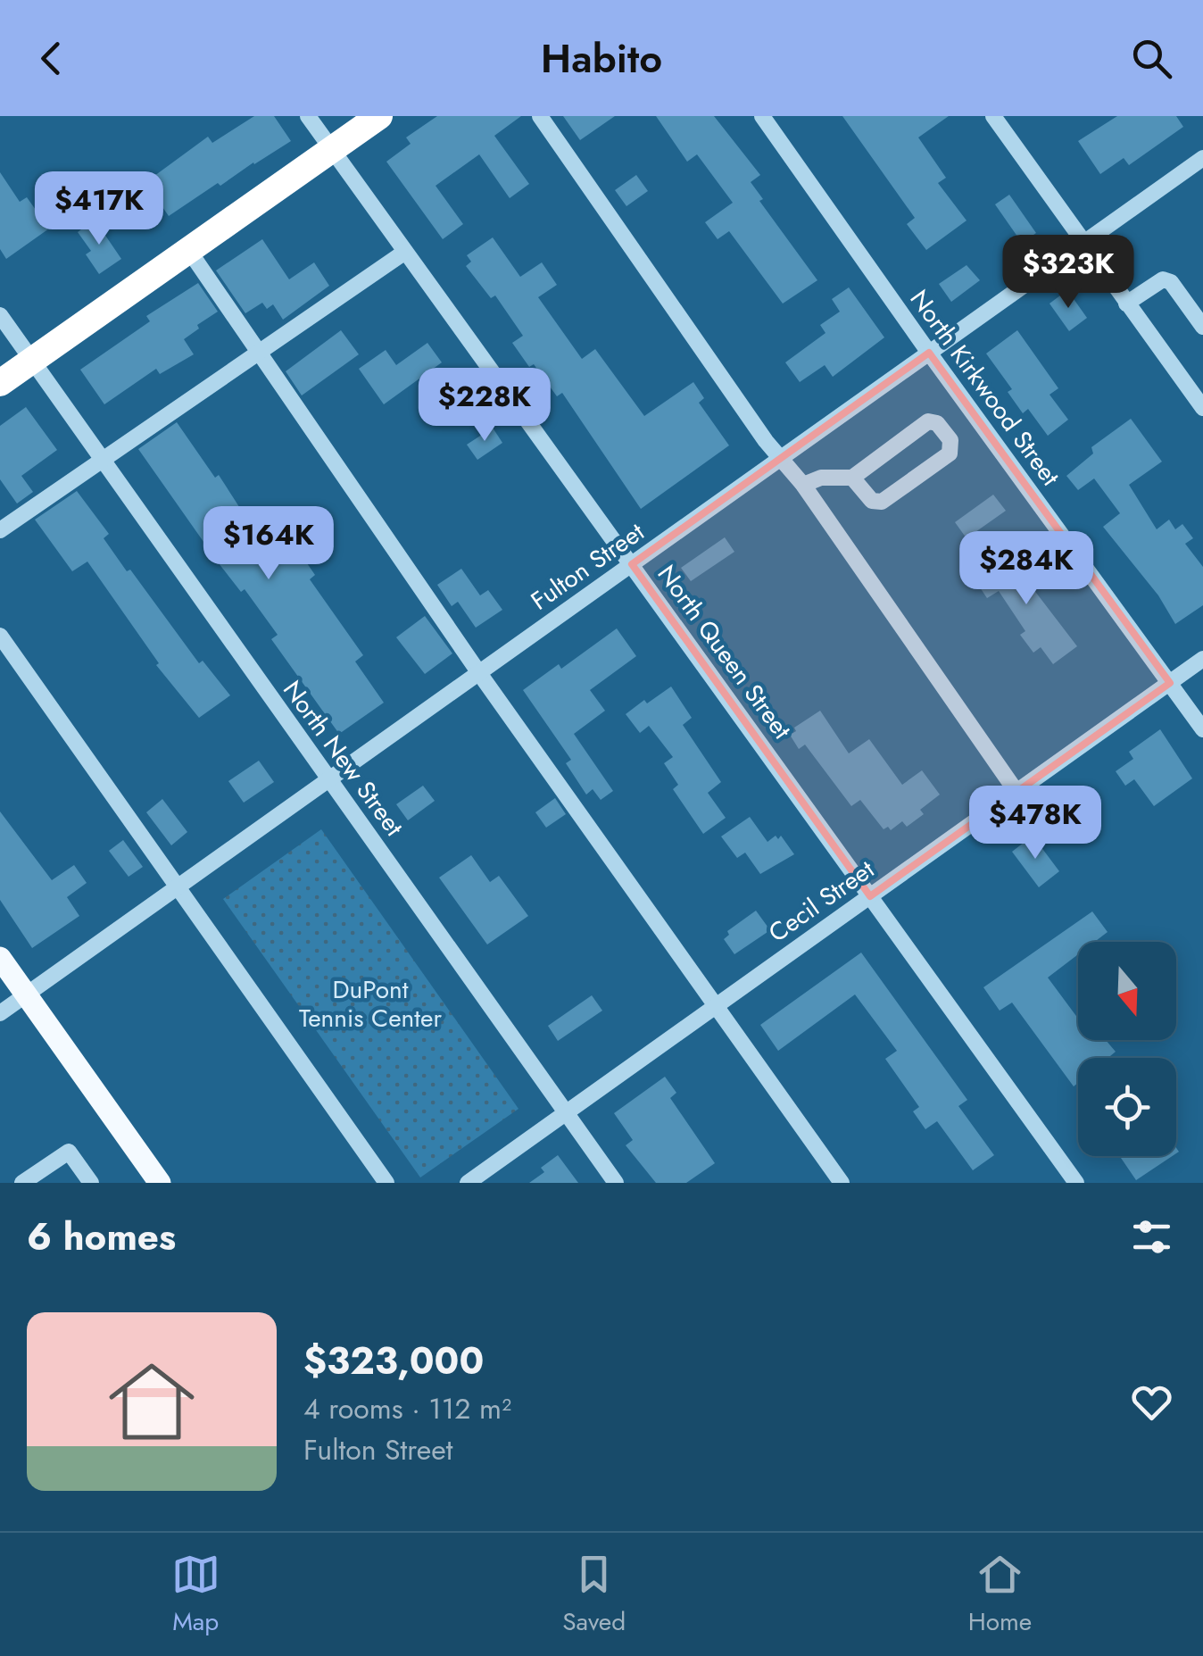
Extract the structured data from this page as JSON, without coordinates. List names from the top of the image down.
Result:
{
  "streets": {
    "street": [
      "North Kirkwood Street",
      "Fulton Street",
      "North Queen Street",
      "North New Street",
      "Cecil Street"
    ]
  },
  "crossings": [
    ["North Kirkwood Street", "Fulton Street"],
    ["North Kirkwood Street", "Cecil Street"],
    ["Fulton Street", "North Queen Street"],
    ["Fulton Street", "North New Street"],
    ["North Queen Street", "Cecil Street"],
    ["North New Street", "Cecil Street"]
  ],
  "parks": ["DuPont Tennis Center"],
  "north": "bottom",
  "page": {
    "header": "Habito",
    "price": [
      "$417K",
      "$323K",
      "$228K",
      "$164K",
      "$284K",
      "$478K"
    ],
    "heading": "6 homes",
    "list": [
      {
        "name": "$323,000",
        "note": "4 rooms · 112 m² · Fulton Street"
      }
    ],
    "tabs": ["Map", "Saved", "Home"]
  }
}
